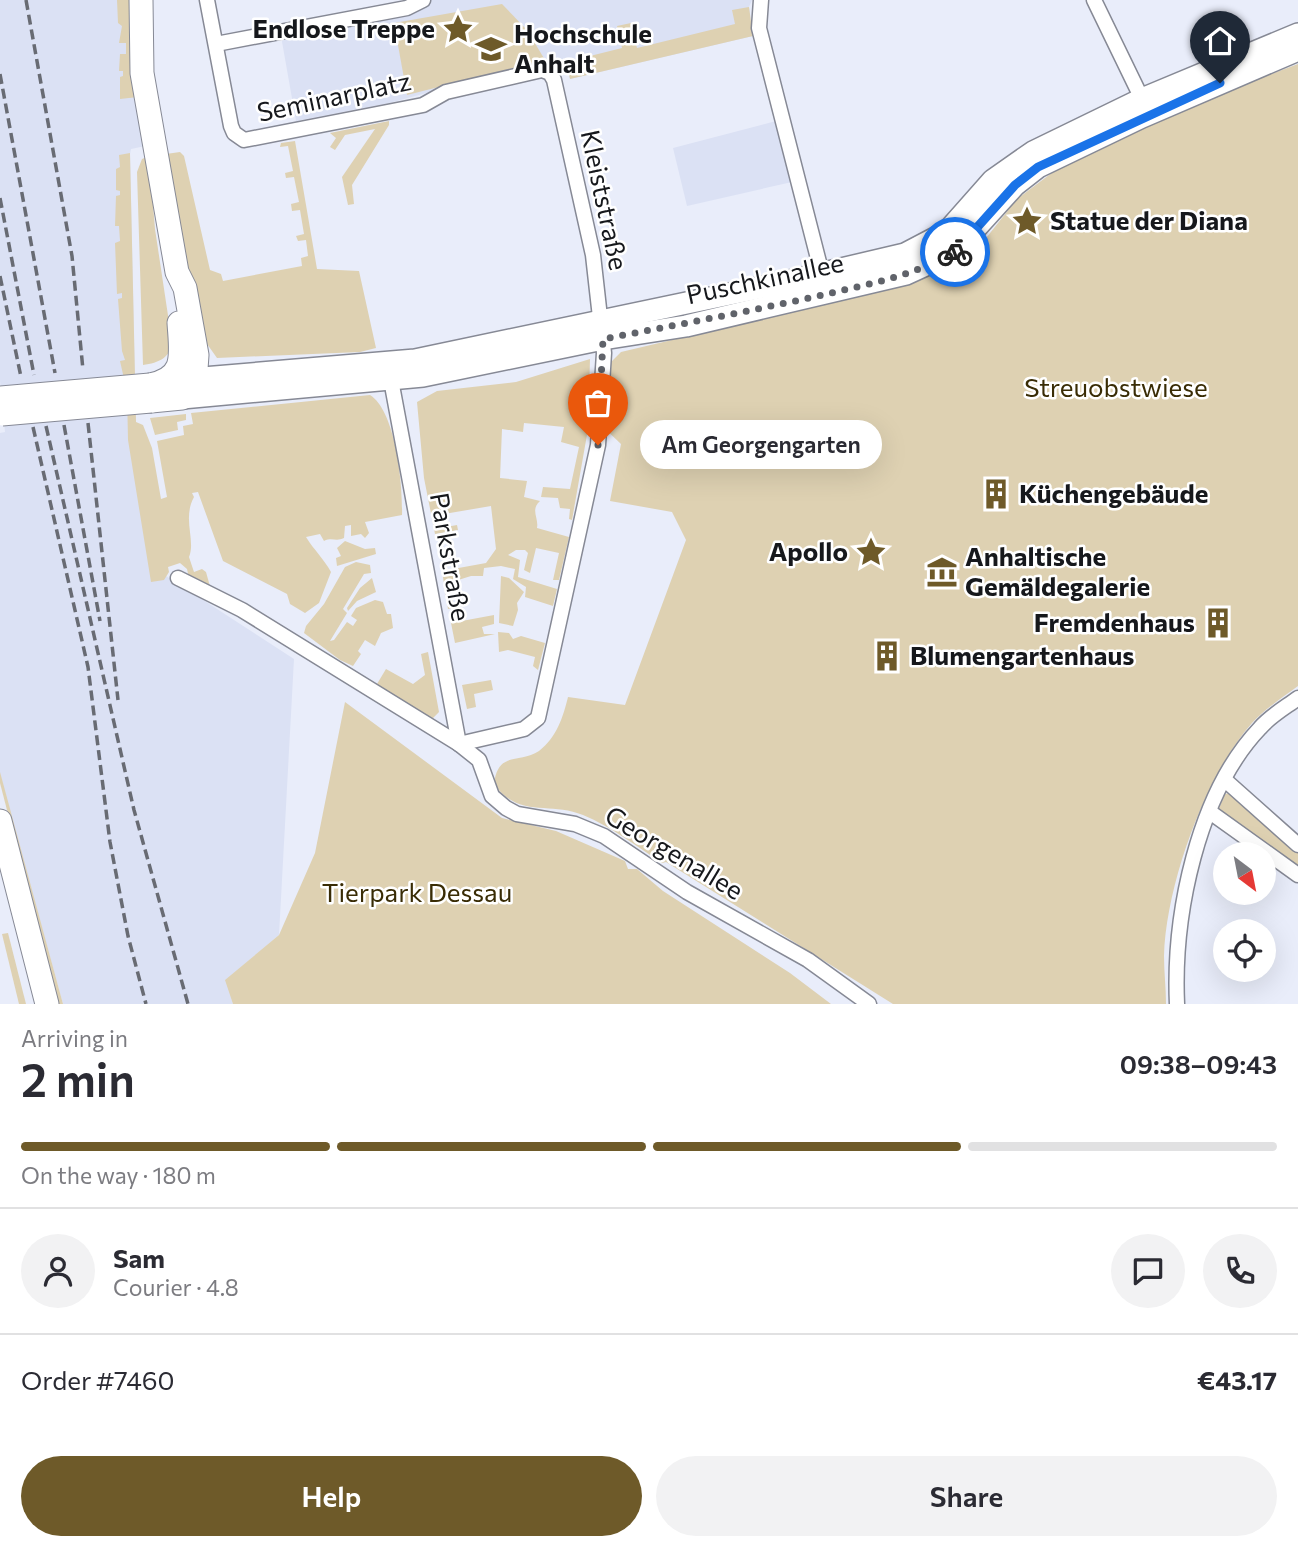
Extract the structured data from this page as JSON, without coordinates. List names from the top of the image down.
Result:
{
  "streets": {
    "main road": ["Puschkinallee"],
    "street": [
      "Seminarplatz",
      "Kleiststraße",
      "Parkstraße",
      "Georgenallee"
    ]
  },
  "crossings": [
    ["Seminarplatz", "Kleiststraße"],
    ["Kleiststraße", "Puschkinallee"],
    ["Kleiststraße", "Parkstraße"],
    ["Kleiststraße", "Georgenallee"],
    ["Puschkinallee", "Parkstraße"],
    ["Parkstraße", "Georgenallee"]
  ],
  "parks": ["Streuobstwiese", "Tierpark Dessau"],
  "places": {
    "place": ["Endlose Treppe", "Statue der Diana", "Apollo"],
    "school or university": ["Hochschule Anhalt"],
    "other": ["Am Georgengarten"],
    "building": ["Küchengebäude", "Fremdenhaus", "Blumengartenhaus"],
    "museum": ["Anhaltische Gemäldegalerie"]
  },
  "north": "bottom right",
  "page": {
    "bubble": "Am Georgengarten",
    "heading": ["2 min", "Arriving in", "09:38–09:43"],
    "panel": [
      "Sam",
      "Courier · 4.8",
      "Order #7460",
      "€43.17"
    ],
    "bar": "On the way · 180 m",
    "buttons": ["Help", "Share"]
  }
}
